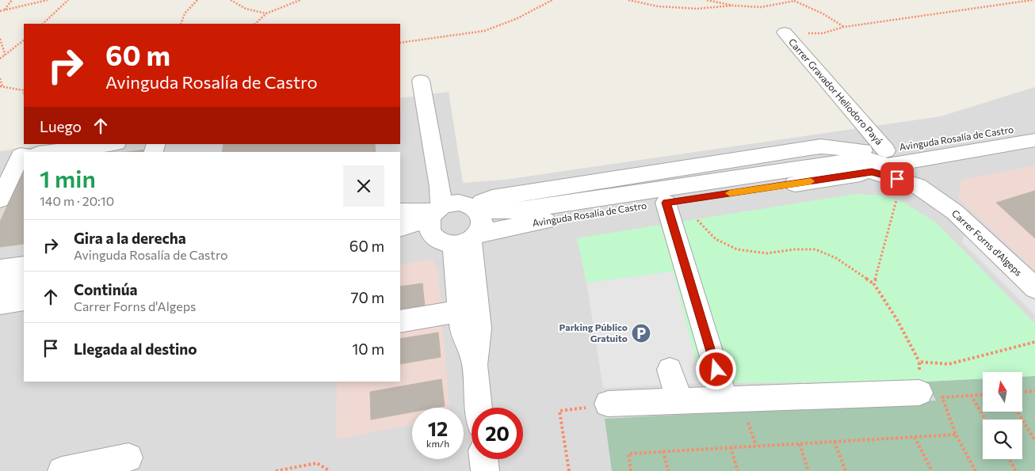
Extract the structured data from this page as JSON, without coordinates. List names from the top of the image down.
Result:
{
  "streets": {
    "street": ["Carrer Gravador Heliodoro Payá", "Avinguda Rosalía de Castro", "Carrer Forns d'Algeps"]
  },
  "crossings": [
    ["Carrer Gravador Heliodoro Payá", "Avinguda Rosalía de Castro"],
    ["Carrer Gravador Heliodoro Payá", "Carrer Forns d'Algeps"],
    ["Avinguda Rosalía de Castro", "Carrer Forns d'Algeps"]
  ],
  "places": {
    "parking": ["Parking Público Gratuito"]
  },
  "north": "top",
  "page": {
    "turn": ["60 m", "Avinguda Rosalía de Castro"],
    "then": "Luego",
    "heading": ["1 min", "140 m · 20:10"],
    "list": [
      {
        "name": "Gira a la derecha",
        "note": "Avinguda Rosalía de Castro",
        "value": "60 m"
      },
      {
        "name": "Continúa",
        "note": "Carrer Forns d'Algeps",
        "value": "70 m"
      },
      {
        "name": "Llegada al destino",
        "value": "10 m"
      }
    ],
    "speed": "12 km/h",
    "limit": "20"
  }
}
